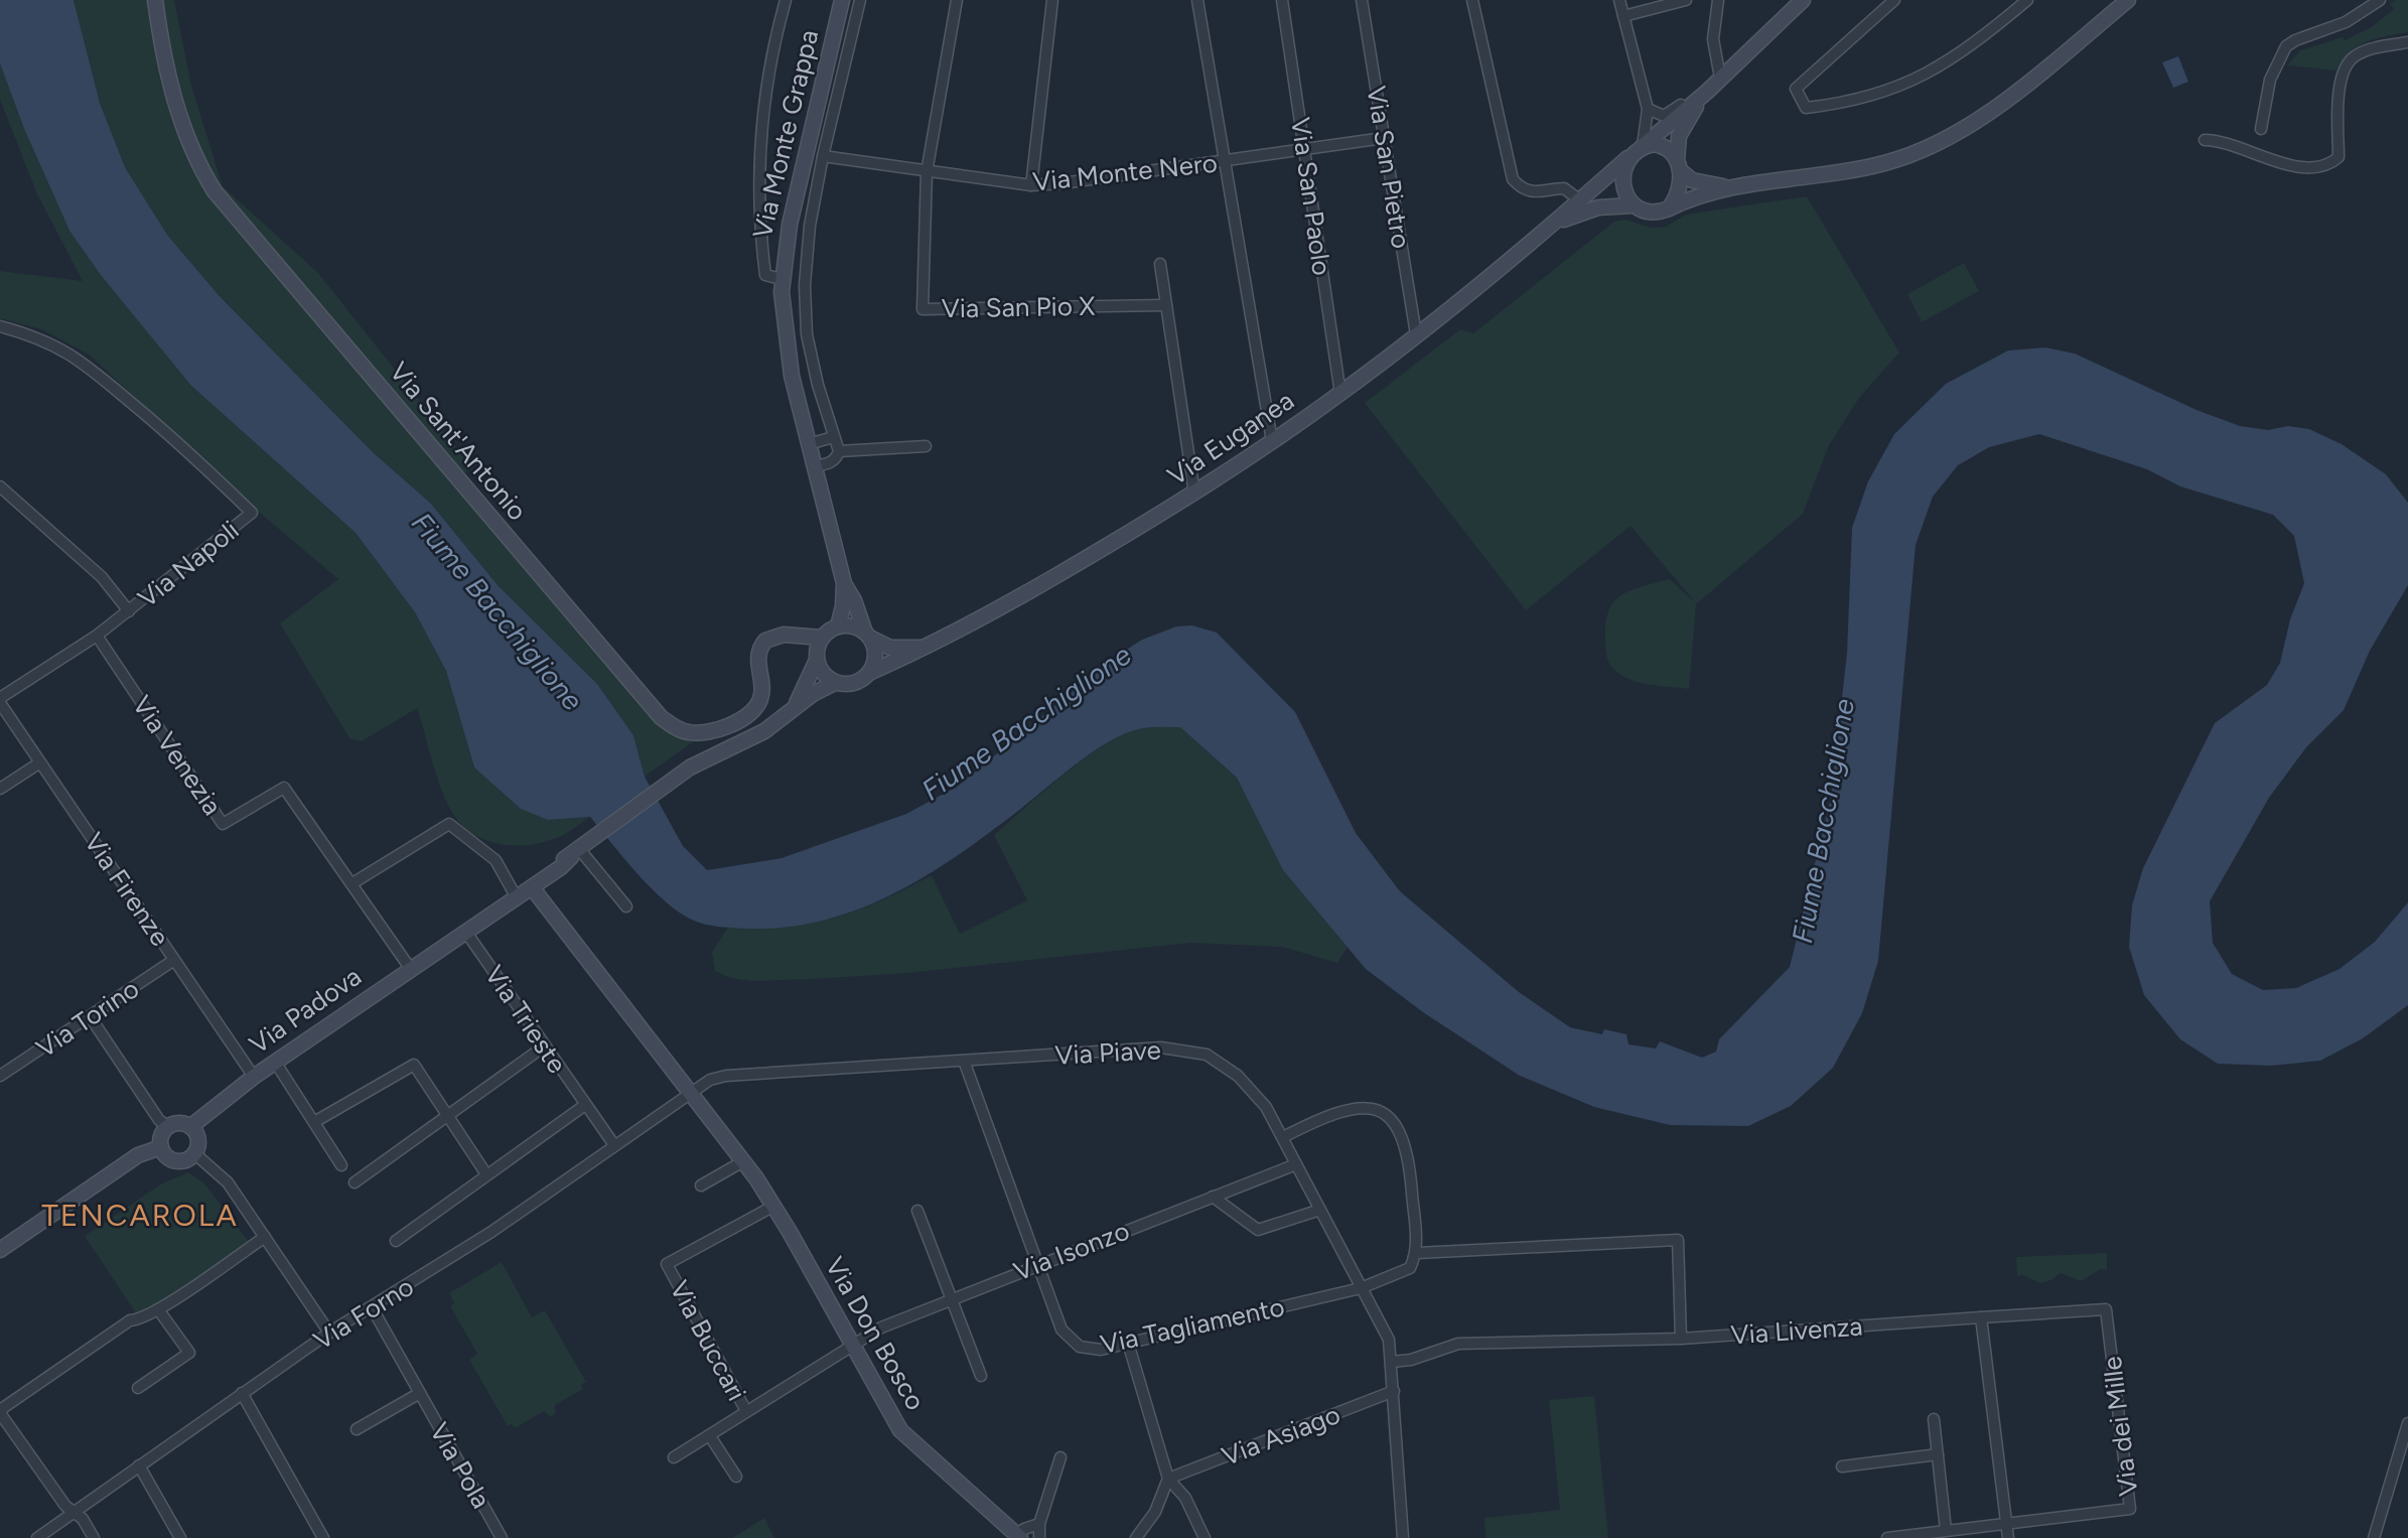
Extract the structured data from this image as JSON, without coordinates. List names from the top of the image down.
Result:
{
  "streets": {
    "street": [
      "Via Monte Grappa",
      "Via San Pietro",
      "Via Monte Nero",
      "Via San Paolo",
      "Via San Pio X",
      "Via Euganea",
      "Via Sant'Antonio",
      "Via Napoli",
      "Via Venezia",
      "Via Firenze",
      "Via Padova",
      "Via Torino",
      "Via Trieste",
      "Via Piave",
      "Via Isonzo",
      "Via Forno",
      "Via Tagliamento",
      "Via Livenza",
      "Via Don Bosco",
      "Via Buccari",
      "Via dei Mille",
      "Via Asiago",
      "Via Pola"
    ]
  },
  "crossings": [
    ["Via Monte Grappa", "Via Monte Nero"],
    ["Via Monte Grappa", "Via Euganea"],
    ["Via Monte Grappa", "Via Sant'Antonio"],
    ["Via San Pietro", "Via Monte Nero"],
    ["Via San Pietro", "Via Euganea"],
    ["Via Monte Nero", "Via San Paolo"],
    ["Via Monte Nero", "Via San Pio X"],
    ["Via San Paolo", "Via Euganea"],
    ["Via Euganea", "Via Sant'Antonio"],
    ["Via Euganea", "Via Padova"],
    ["Via Napoli", "Via Venezia"],
    ["Via Venezia", "Via Padova"],
    ["Via Firenze", "Via Padova"],
    ["Via Firenze", "Via Torino"],
    ["Via Padova", "Via Trieste"],
    ["Via Padova", "Via Don Bosco"],
    ["Via Trieste", "Via Forno"],
    ["Via Piave", "Via Isonzo"],
    ["Via Piave", "Via Forno"],
    ["Via Piave", "Via Tagliamento"],
    ["Via Piave", "Via Livenza"],
    ["Via Piave", "Via Don Bosco"],
    ["Via Piave", "Via Asiago"],
    ["Via Isonzo", "Via Tagliamento"],
    ["Via Isonzo", "Via Don Bosco"],
    ["Via Isonzo", "Via Buccari"],
    ["Via Forno", "Via Don Bosco"],
    ["Via Forno", "Via Pola"],
    ["Via Livenza", "Via dei Mille"],
    ["Via Don Bosco", "Via Buccari"]
  ],
  "districts": ["TENCAROLA"],
  "water": ["Fiume Bacchiglione"]
}
